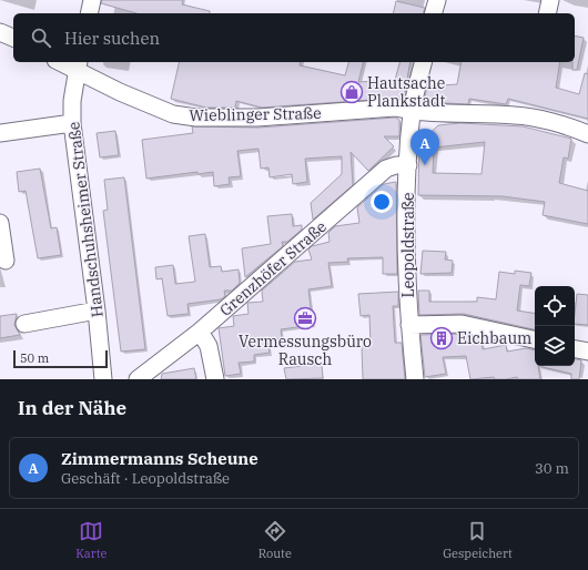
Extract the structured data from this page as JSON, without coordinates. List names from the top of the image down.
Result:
{
  "streets": {
    "street": [
      "Wieblinger Straße",
      "Handschuhsheimer Straße",
      "Leopoldstraße",
      "Grenzhöfer Straße"
    ]
  },
  "crossings": [
    ["Wieblinger Straße", "Handschuhsheimer Straße"],
    ["Wieblinger Straße", "Leopoldstraße"],
    ["Leopoldstraße", "Grenzhöfer Straße"]
  ],
  "places": {
    "shop": ["Hautsache Plankstadt"],
    "office": ["Vermessungsbüro Rausch"],
    "building": ["Eichbaum"]
  },
  "scale_bar": "50 m",
  "page": {
    "search": "Hier suchen",
    "pins": "A",
    "scale": "50 m",
    "heading": "In der Nähe",
    "list": [
      {
        "mark": "A",
        "name": "Zimmermanns Scheune",
        "note": "Geschäft · Leopoldstraße",
        "value": "30 m"
      }
    ],
    "nav": ["Karte", "Route", "Gespeichert"]
  }
}
